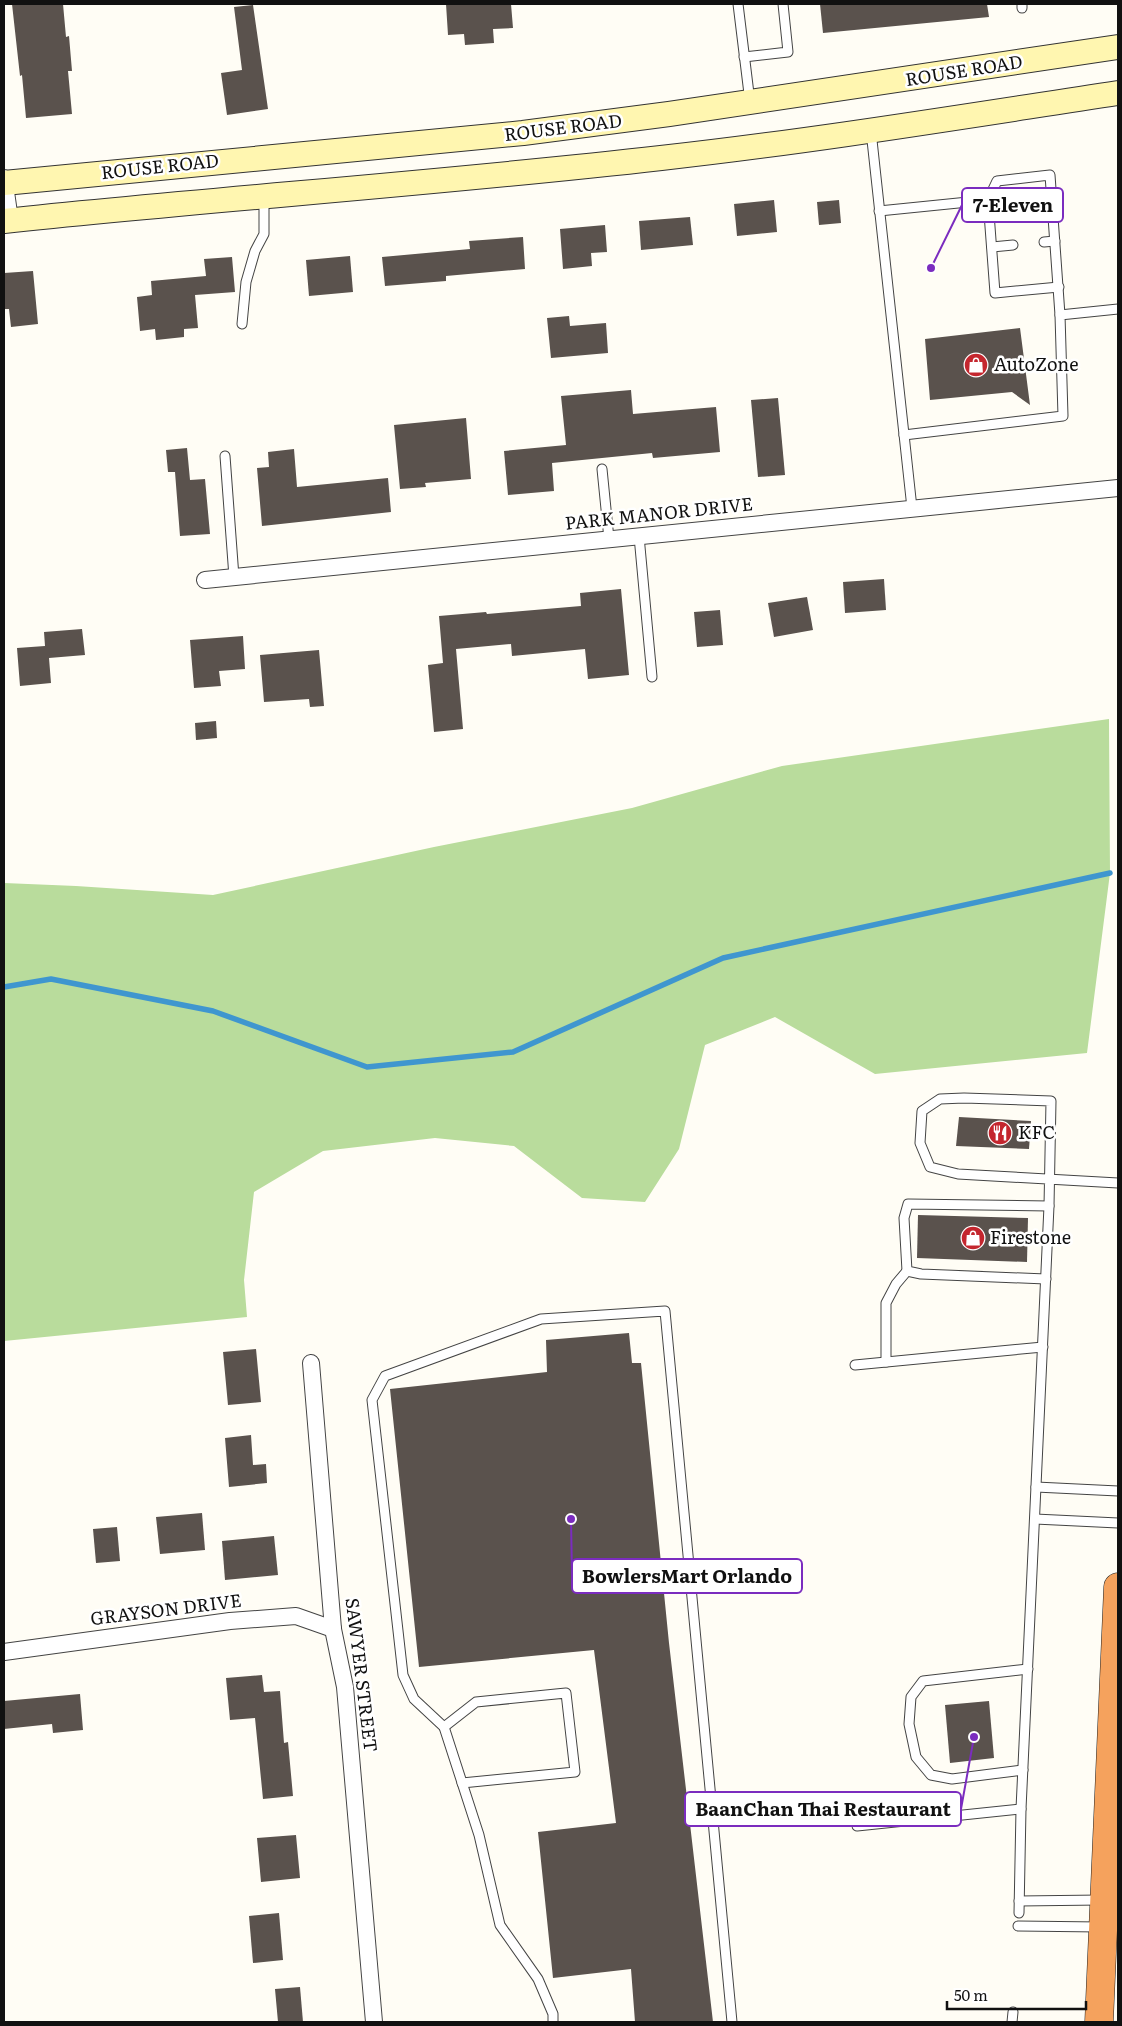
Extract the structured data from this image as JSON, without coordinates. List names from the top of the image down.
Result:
{
  "streets": {
    "street": [
      "ROUSE ROAD",
      "PARK MANOR DRIVE",
      "GRAYSON DRIVE",
      "SAWYER STREET"
    ]
  },
  "crossings": [
    ["GRAYSON DRIVE", "SAWYER STREET"]
  ],
  "places": {
    "other": ["7-Eleven", "BowlersMart Orlando", "BaanChan Thai Restaurant"],
    "shop": ["AutoZone", "Firestone"],
    "restaurant": ["KFC"]
  },
  "scale_bar": "50 m"
}
